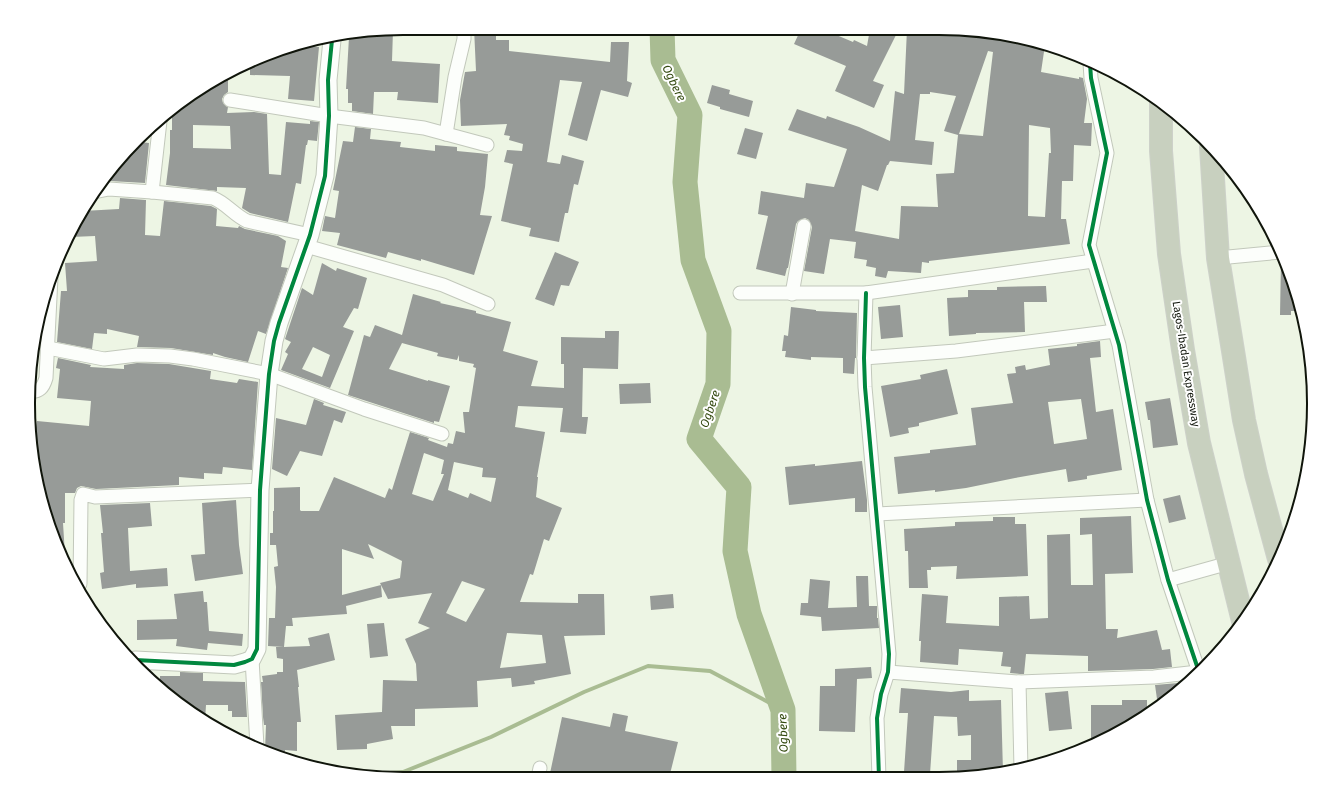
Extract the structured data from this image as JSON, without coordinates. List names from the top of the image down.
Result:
{
  "streets": {
    "highway": ["Lagos-Ibadan Expressway"]
  },
  "water": ["Ogbere"]
}
